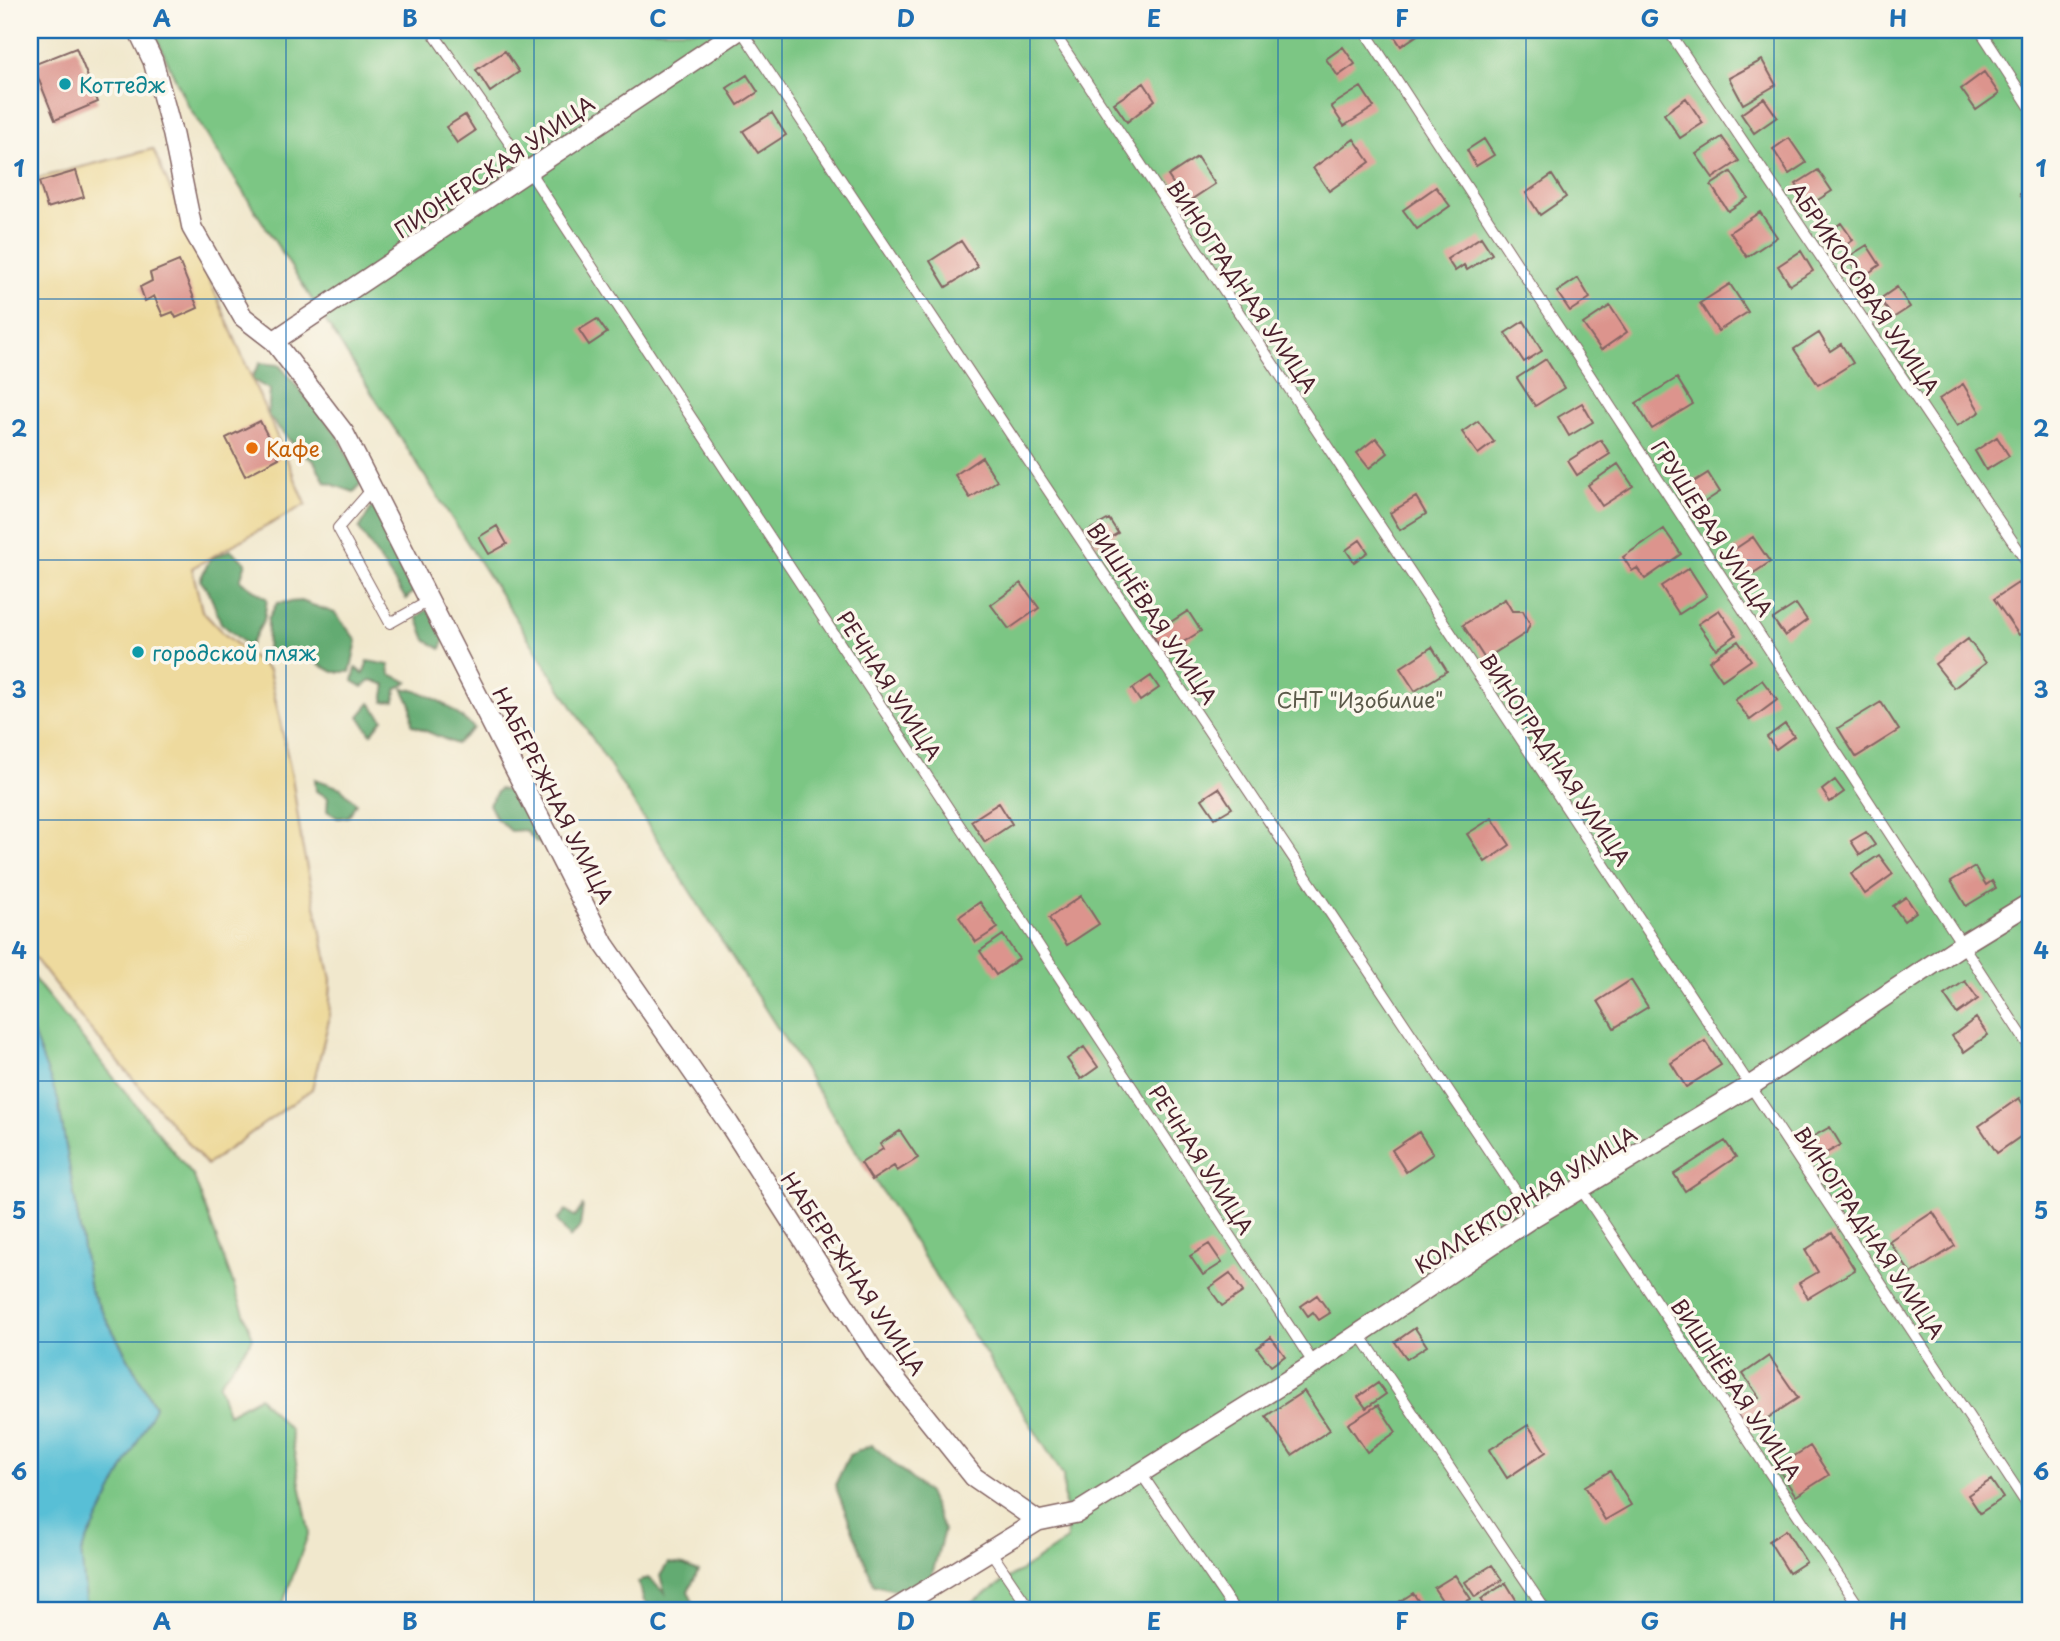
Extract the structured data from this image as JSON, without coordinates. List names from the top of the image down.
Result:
{
  "streets": {
    "street": ["ПИОНЕРСКАЯ УЛИЦА", "НАБЕРЕЖНАЯ УЛИЦА", "КОЛЛЕКТОРНАЯ УЛИЦА"],
    "lane": [
      "ВИНОГРАДНАЯ УЛИЦА",
      "АБРИКОСОВАЯ УЛИЦА",
      "ГРУШЕВАЯ УЛИЦА",
      "ВИШНЁВАЯ УЛИЦА",
      "РЕЧНАЯ УЛИЦА"
    ]
  },
  "crossings": [
    ["ПИОНЕРСКАЯ УЛИЦА", "ВИШНЁВАЯ УЛИЦА"],
    ["ПИОНЕРСКАЯ УЛИЦА", "РЕЧНАЯ УЛИЦА"],
    ["ПИОНЕРСКАЯ УЛИЦА", "НАБЕРЕЖНАЯ УЛИЦА"],
    ["ВИНОГРАДНАЯ УЛИЦА", "КОЛЛЕКТОРНАЯ УЛИЦА"],
    ["ГРУШЕВАЯ УЛИЦА", "КОЛЛЕКТОРНАЯ УЛИЦА"],
    ["ВИШНЁВАЯ УЛИЦА", "КОЛЛЕКТОРНАЯ УЛИЦА"],
    ["РЕЧНАЯ УЛИЦА", "КОЛЛЕКТОРНАЯ УЛИЦА"],
    ["НАБЕРЕЖНАЯ УЛИЦА", "КОЛЛЕКТОРНАЯ УЛИЦА"]
  ],
  "parks": ["СНТ \"Изобилие\""],
  "places": ["Коттедж", "Кафе", "городской пляж"],
  "grid": {
    "columns": [
      "A",
      "B",
      "C",
      "D",
      "E",
      "F",
      "G",
      "H"
    ],
    "rows": [
      "1",
      "2",
      "3",
      "4",
      "5",
      "6"
    ]
  }
}
